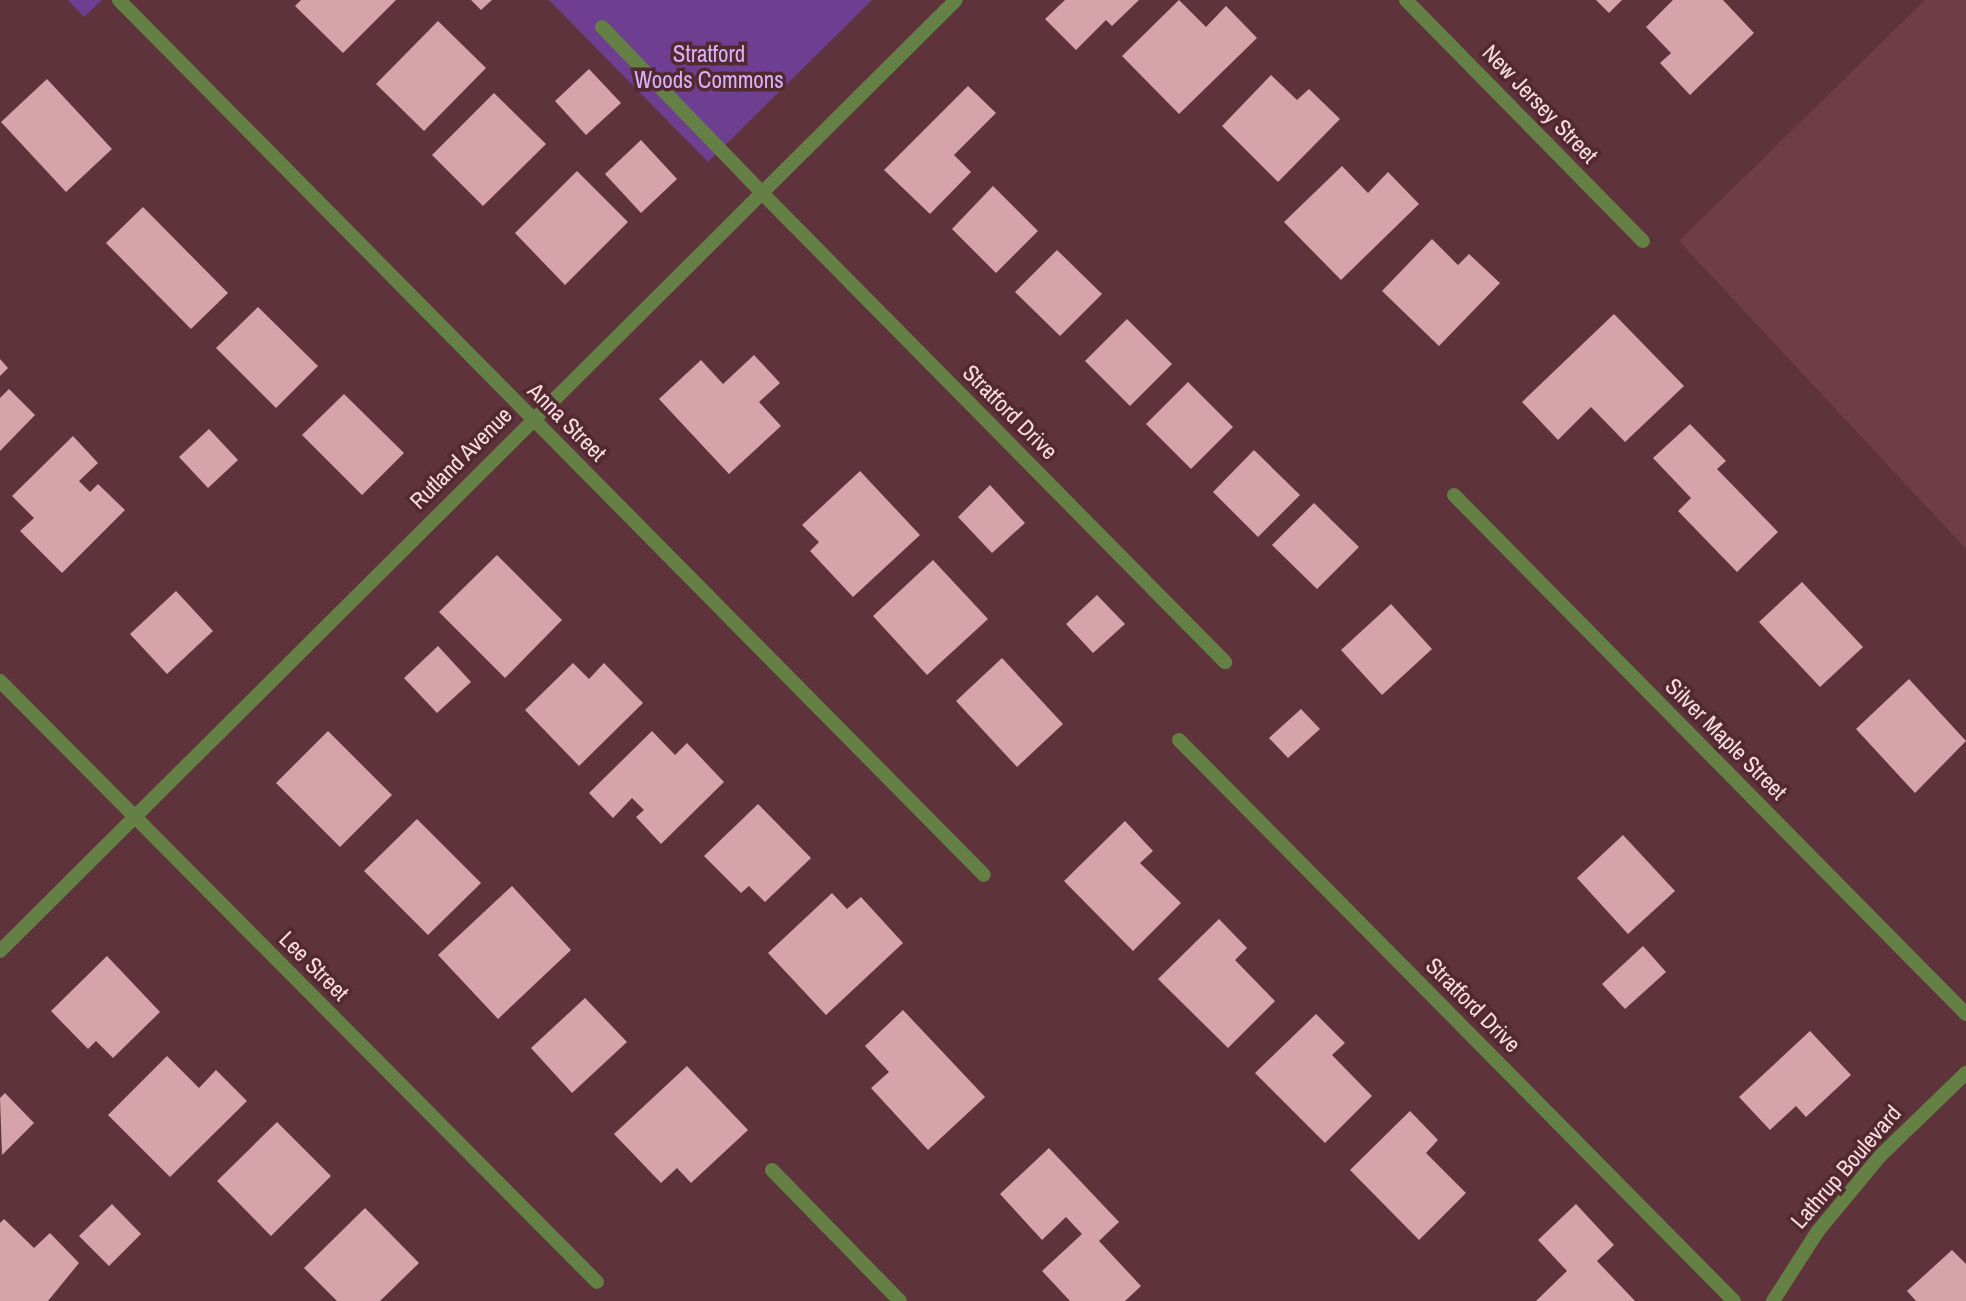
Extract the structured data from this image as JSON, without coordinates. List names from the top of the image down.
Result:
{
  "streets": {
    "street": [
      "New Jersey Street",
      "Stratford Drive",
      "Anna Street",
      "Rutland Avenue",
      "Silver Maple Street",
      "Lee Street",
      "Lathrup Boulevard"
    ]
  },
  "crossings": [
    ["Stratford Drive", "Rutland Avenue"],
    ["Anna Street", "Rutland Avenue"],
    ["Rutland Avenue", "Lee Street"]
  ],
  "parks": ["Stratford Woods Commons"]
}
